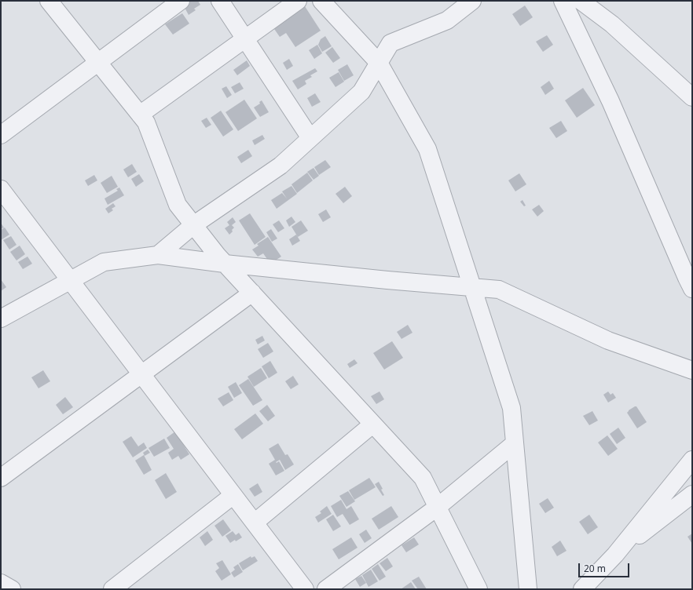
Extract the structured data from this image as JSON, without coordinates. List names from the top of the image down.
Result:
{
  "scale_bar": "20 m"
}
